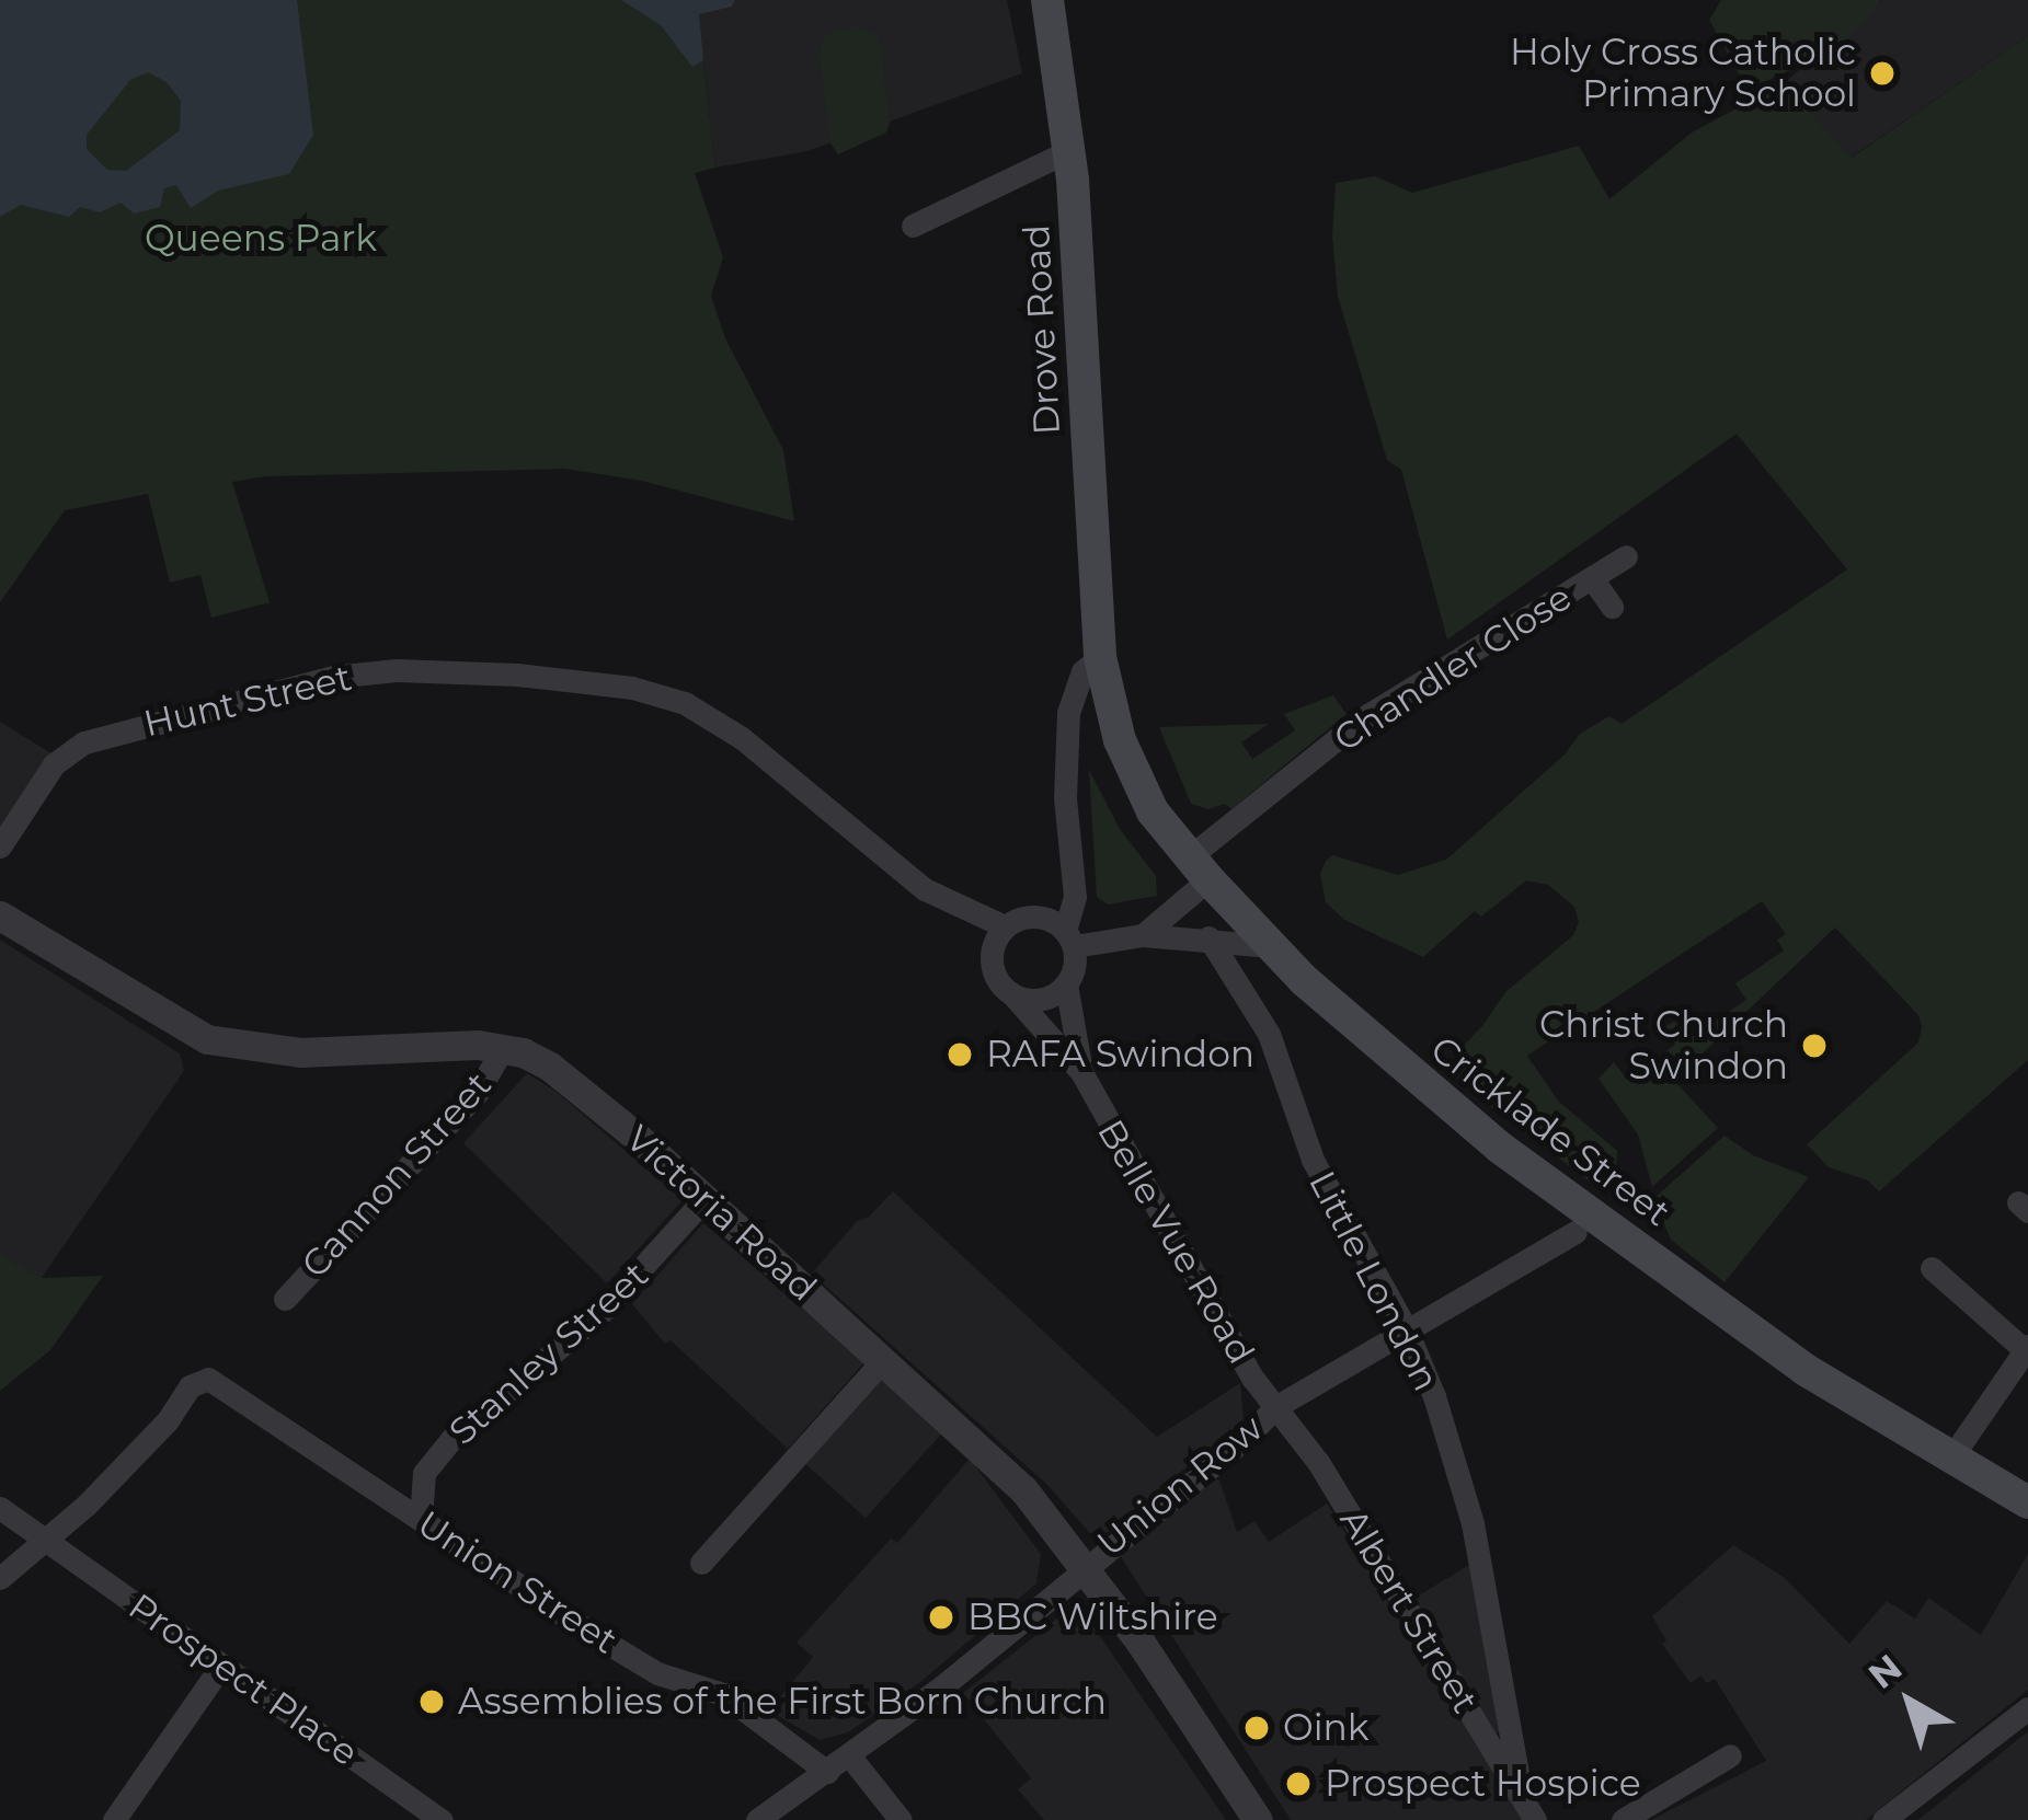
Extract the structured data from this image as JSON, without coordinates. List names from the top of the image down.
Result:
{
  "streets": {
    "main road": ["Drove Road", "Cricklade Street"],
    "street": [
      "Chandler Close",
      "Hunt Street",
      "Cannon Street",
      "Victoria Road",
      "Belle Vue Road",
      "Little London",
      "Stanley Street",
      "Union Row",
      "Union Street",
      "Albert Street",
      "Prospect Place"
    ]
  },
  "crossings": [
    ["Drove Road", "Cricklade Street"],
    ["Chandler Close", "Cricklade Street"],
    ["Hunt Street", "Belle Vue Road"],
    ["Cannon Street", "Victoria Road"],
    ["Victoria Road", "Stanley Street"],
    ["Victoria Road", "Union Row"],
    ["Belle Vue Road", "Union Row"],
    ["Belle Vue Road", "Albert Street"],
    ["Little London", "Union Row"],
    ["Little London", "Albert Street"],
    ["Stanley Street", "Union Street"],
    ["Union Row", "Albert Street"],
    ["Union Street", "Prospect Place"]
  ],
  "parks": ["Queens Park"],
  "places": [
    "Holy Cross Catholic Primary School",
    "Christ Church Swindon",
    "RAFA Swindon",
    "BBC Wiltshire",
    "Assemblies of the First Born Church",
    "Oink",
    "Prospect Hospice"
  ],
  "north": "top left"
}
